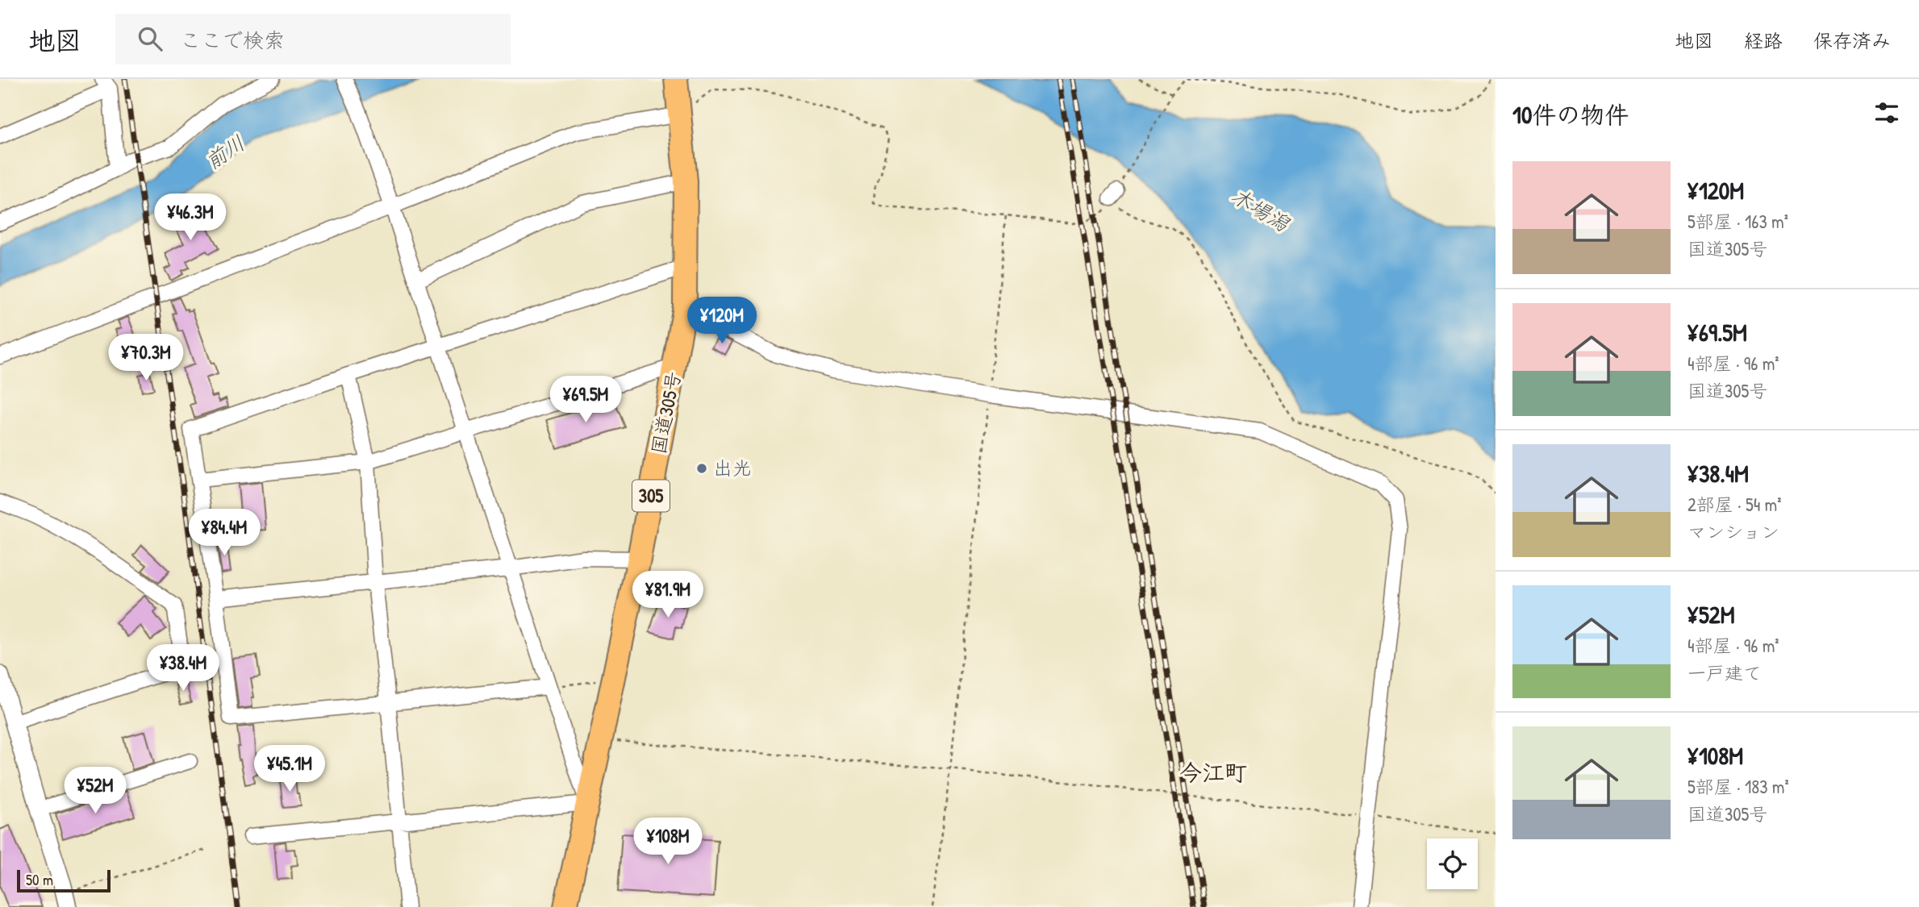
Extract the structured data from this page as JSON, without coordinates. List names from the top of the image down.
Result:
{
  "streets": {
    "highway": ["国道305号", "305"]
  },
  "districts": ["今江町"],
  "water": ["前川", "木場潟"],
  "places": ["出光"],
  "scale_bar": "50 m",
  "page": {
    "header": "地図",
    "search": "ここで検索",
    "nav": ["地図", "経路", "保存済み"],
    "heading": "10件の物件",
    "list": [
      {
        "name": "¥120M",
        "note": "5部屋 · 163 m² · 国道305号"
      },
      {
        "name": "¥69.5M",
        "note": "4部屋 · 96 m² · 国道305号"
      },
      {
        "name": "¥38.4M",
        "note": "2部屋 · 54 m² · マンション"
      },
      {
        "name": "¥52M",
        "note": "4部屋 · 96 m² · 一戸建て"
      },
      {
        "name": "¥108M",
        "note": "5部屋 · 183 m² · 国道305号"
      }
    ],
    "price": [
      "¥46.3M",
      "¥120M",
      "¥70.3M",
      "¥69.5M",
      "¥84.4M",
      "¥81.9M",
      "¥38.4M",
      "¥45.1M",
      "¥52M",
      "¥108M"
    ],
    "scale": "50 m"
  }
}
